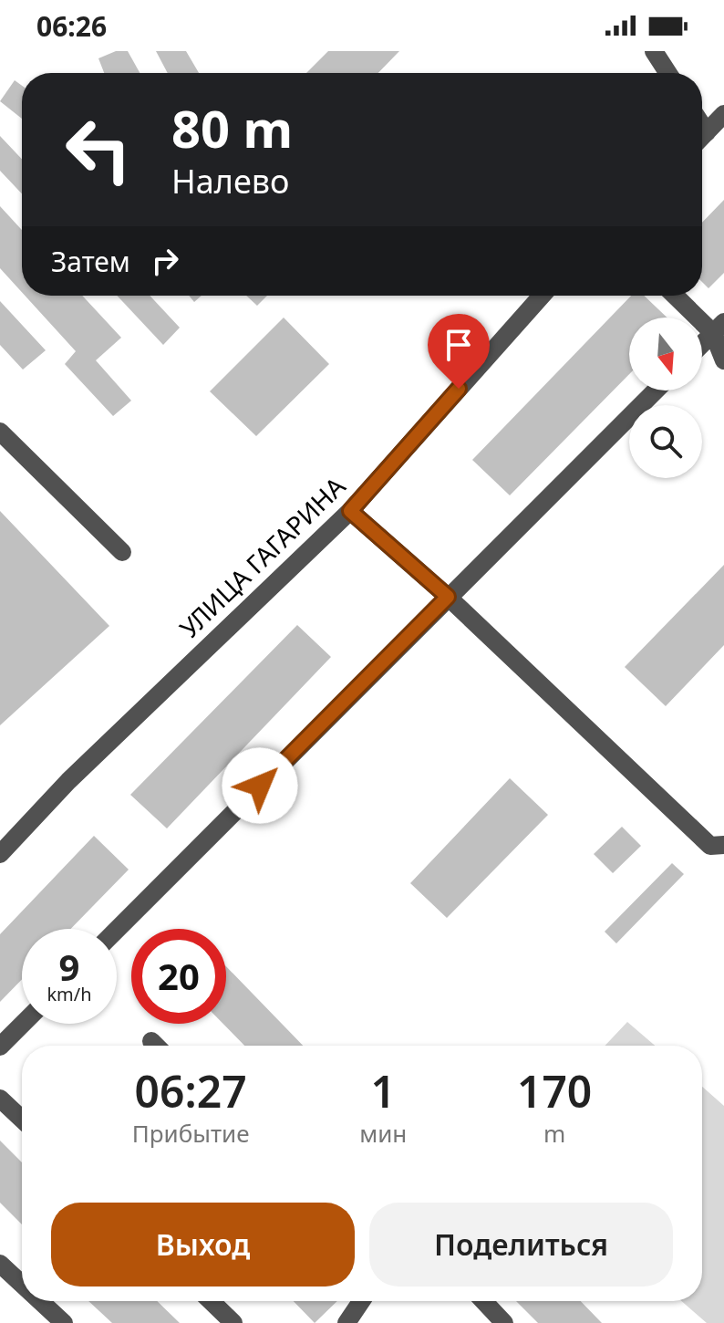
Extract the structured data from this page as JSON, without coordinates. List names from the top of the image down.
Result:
{
  "streets": {
    "street": ["УЛИЦА ГАГАРИНА"]
  },
  "north": "bottom",
  "page": {
    "status": "06:26",
    "turn": ["80 m", "Налево"],
    "then": "Затем",
    "speed": "9 km/h",
    "limit": "20",
    "eta": [
      "06:27",
      "Прибытие",
      "1",
      "мин",
      "170",
      "m"
    ],
    "buttons": ["Выход", "Поделиться"]
  }
}
